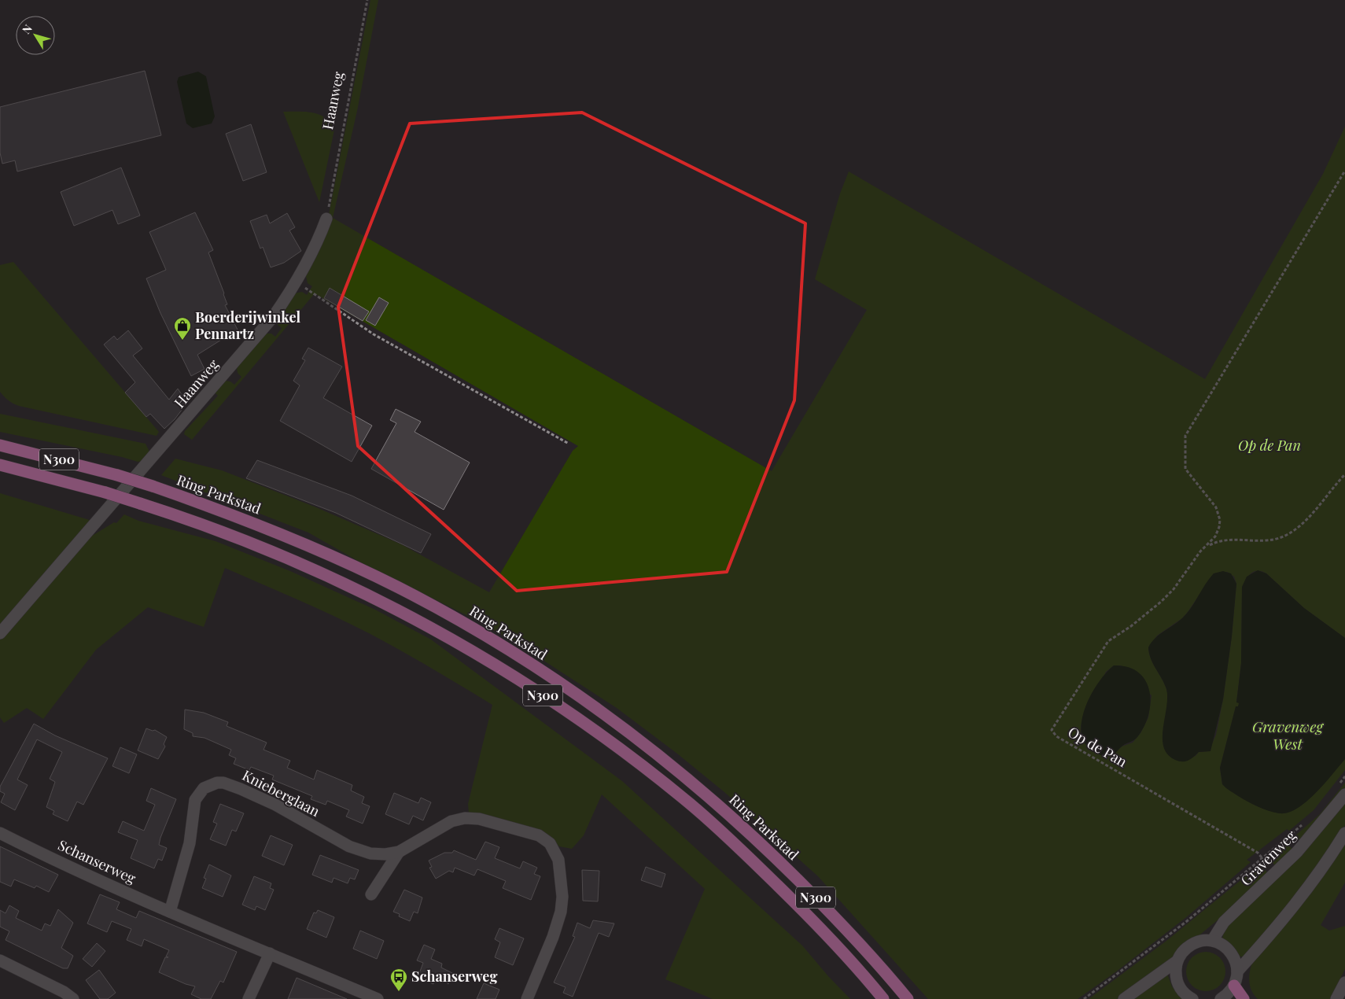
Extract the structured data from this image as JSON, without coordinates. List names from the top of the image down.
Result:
{
  "streets": {
    "highway": ["N300", "Ring Parkstad"],
    "street": [
      "Haanweg",
      "Knieberglaan",
      "Gravenweg",
      "Schanserweg"
    ],
    "path": ["Op de Pan"]
  },
  "crossings": [
    ["Knieberglaan", "Schanserweg"]
  ],
  "water": ["Gravenweg West"],
  "parks": ["Op de Pan"],
  "places": {
    "shop": ["Boerderijwinkel Pennartz"],
    "bus stop": ["Schanserweg"]
  },
  "north": "top left"
}
